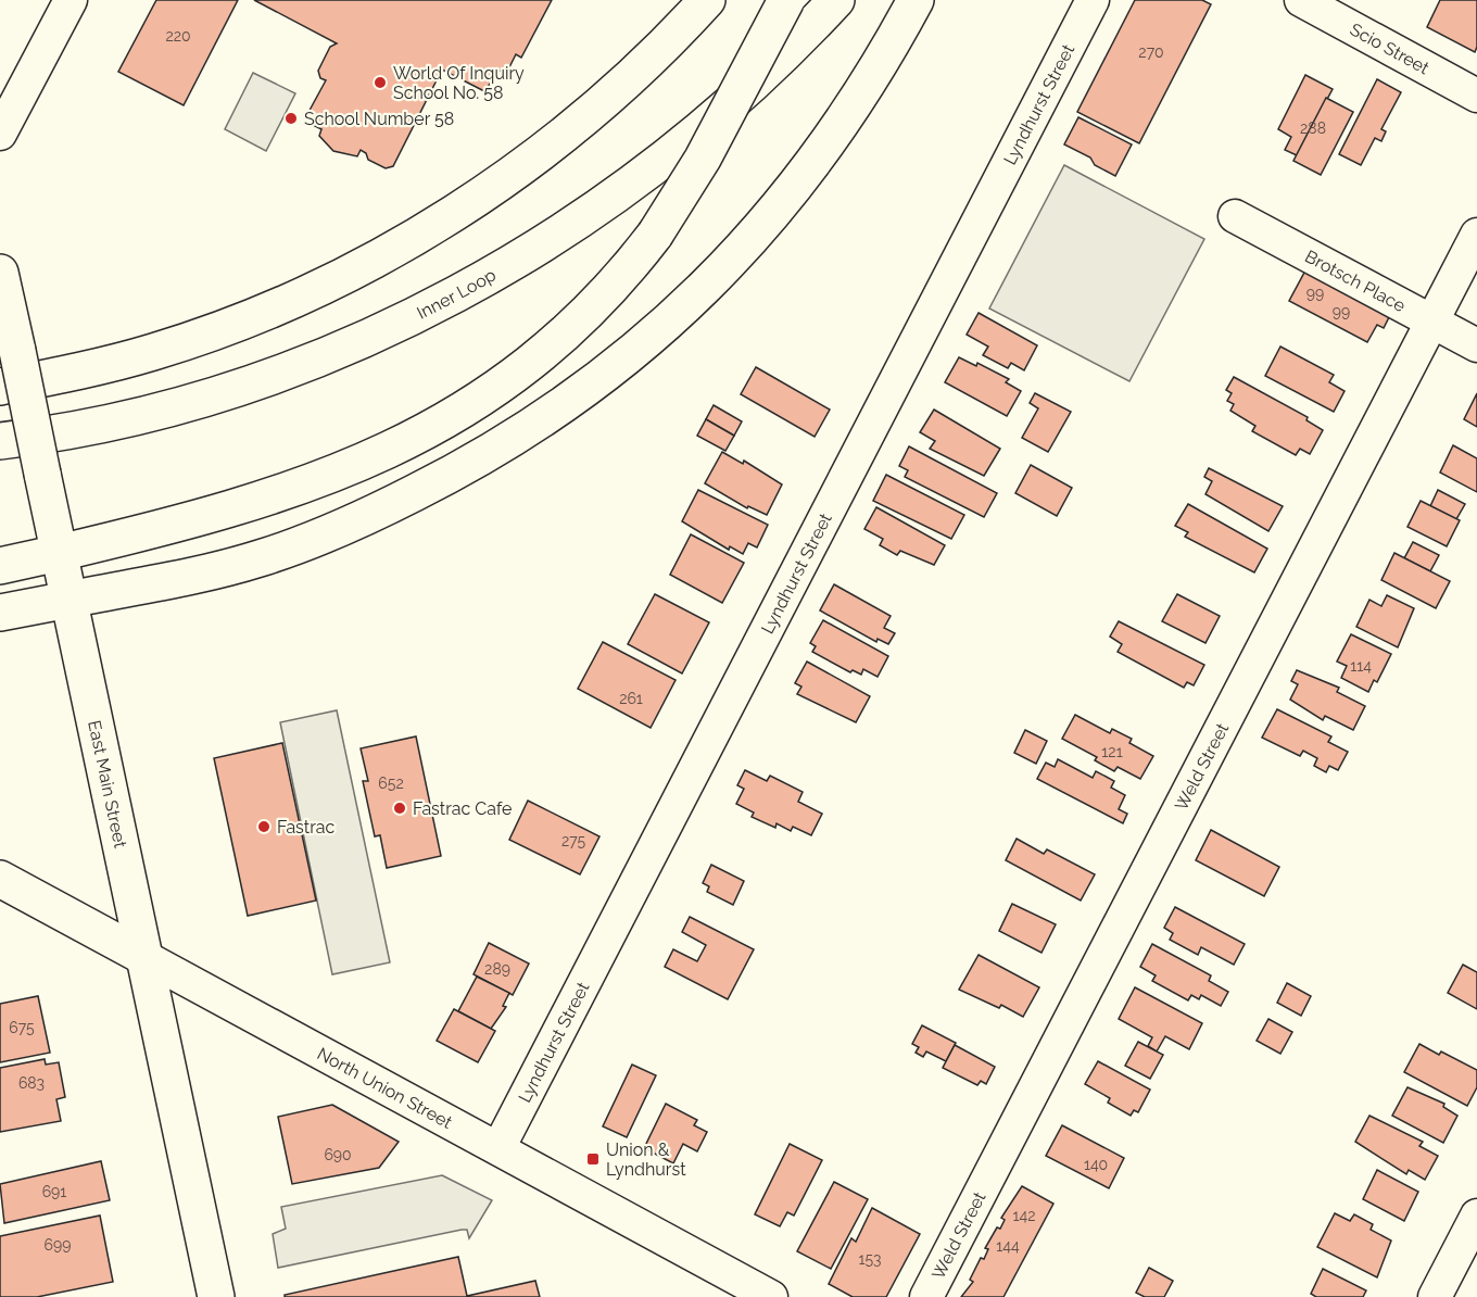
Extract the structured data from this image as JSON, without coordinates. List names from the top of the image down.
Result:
{
  "streets": {
    "main road": ["Inner Loop", "East Main Street", "North Union Street"],
    "street": [
      "Scio Street",
      "Lyndhurst Street",
      "Brotsch Place",
      "Weld Street"
    ]
  },
  "crossings": [
    ["Lyndhurst Street", "North Union Street"],
    ["Brotsch Place", "Weld Street"],
    ["East Main Street", "North Union Street"]
  ],
  "places": {
    "other": [
      "World Of Inquiry School No. 58",
      "School Number 58",
      "Fastrac Cafe",
      "Fastrac"
    ],
    "transit": ["Union & Lyndhurst"]
  },
  "house_numbers": [
    "220",
    "270",
    "288",
    "99",
    "99",
    "114",
    "261",
    "121",
    "652",
    "275",
    "289",
    "675",
    "683",
    "690",
    "140",
    "691",
    "142",
    "699",
    "144",
    "153"
  ]
}
